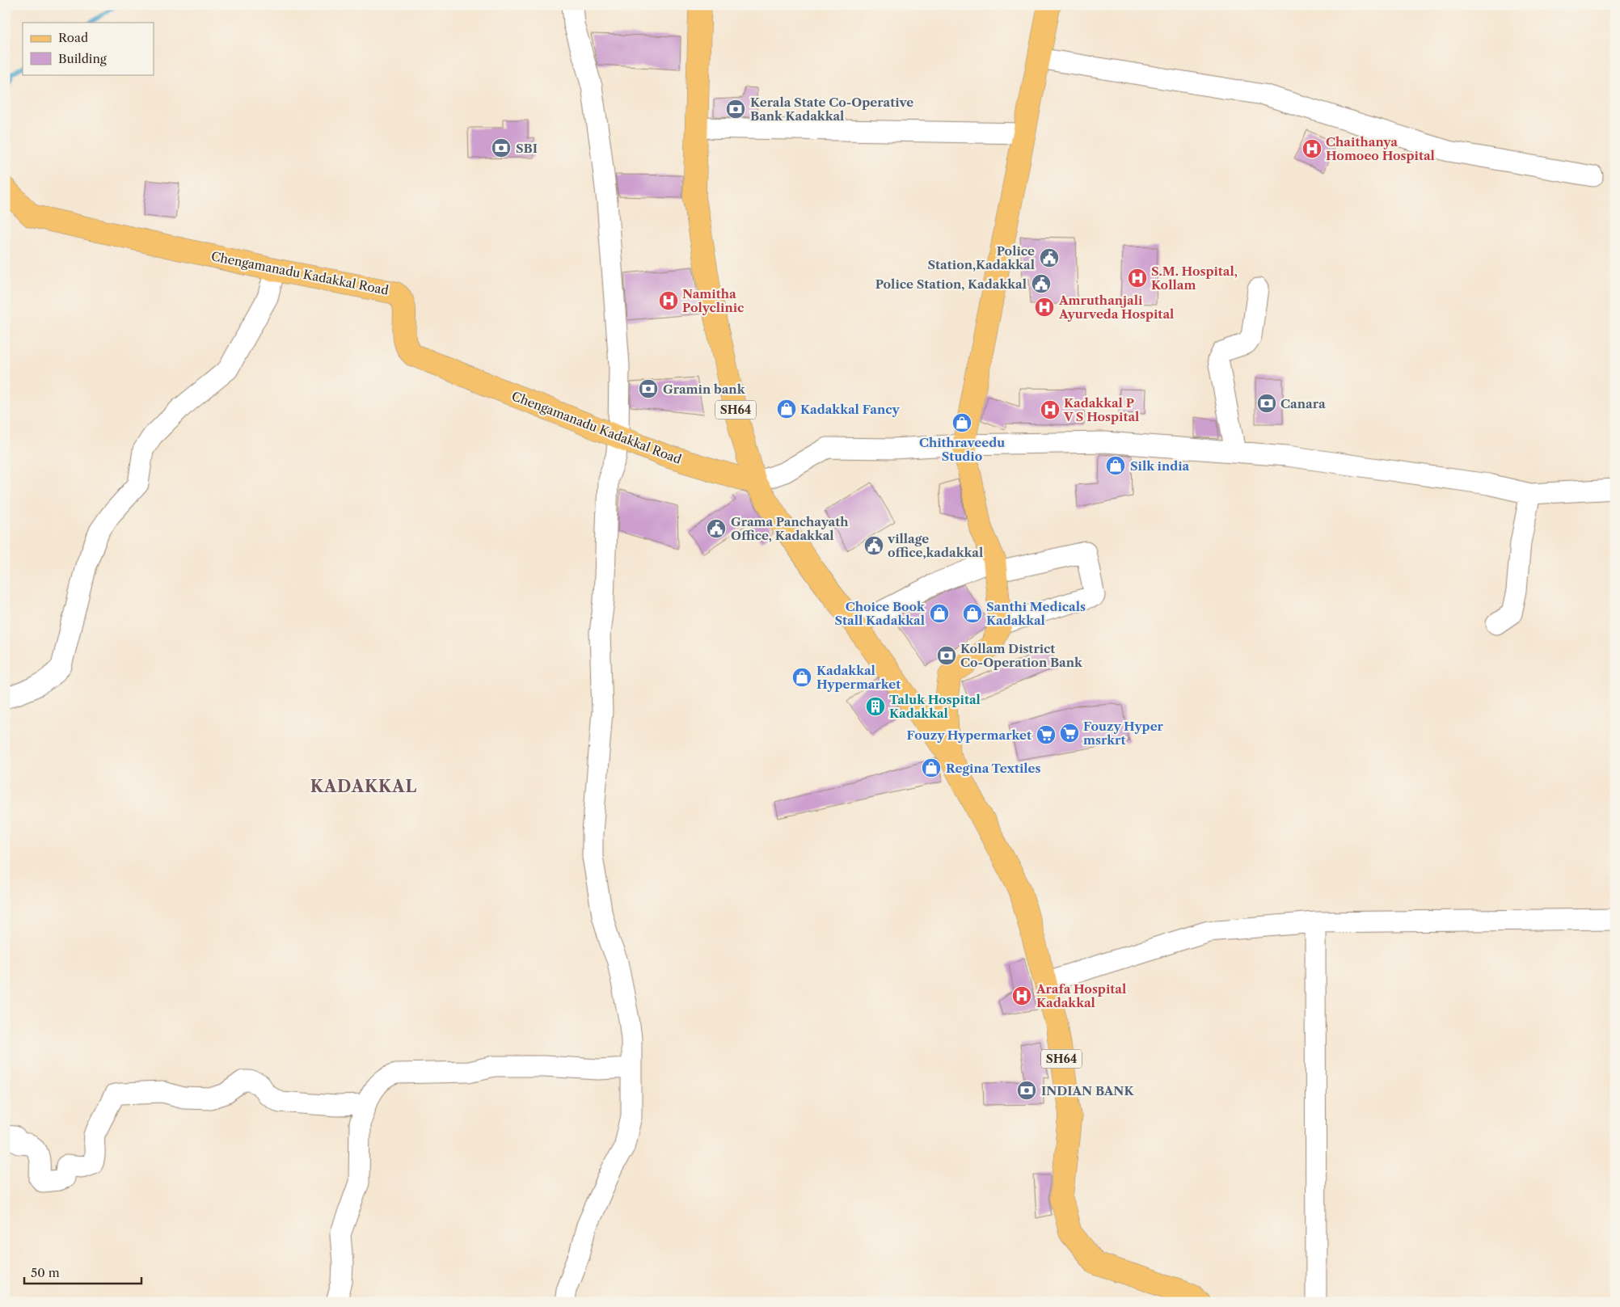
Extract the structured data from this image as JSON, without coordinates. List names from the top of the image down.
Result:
{
  "streets": {
    "main road": ["Chengamanadu Kadakkal Road", "SH64"]
  },
  "crossings": [
    ["Chengamanadu Kadakkal Road", "SH64"]
  ],
  "districts": ["KADAKKAL"],
  "places": {
    "bank": [
      "Kerala State Co-Operative Bank Kadakkal",
      "SBI",
      "Gramin bank",
      "Canara",
      "Kollam District Co-Operation Bank",
      "INDIAN BANK"
    ],
    "hospital": [
      "Chaithanya Homoeo Hospital",
      "S.M. Hospital, Kollam",
      "Namitha Polyclinic",
      "Amruthanjali Ayurveda Hospital",
      "Kadakkal P V S Hospital",
      "Arafa Hospital Kadakkal"
    ],
    "public building": [
      "Police Station,Kadakkal",
      "Police Station, Kadakkal",
      "Grama Panchayath Office, Kadakkal",
      "village office,kadakkal"
    ],
    "shop": [
      "Kadakkal Fancy",
      "Chithraveedu Studio",
      "Silk india",
      "Choice Book Stall Kadakkal",
      "Santhi Medicals Kadakkal",
      "Kadakkal Hypermarket",
      "Regina Textiles"
    ],
    "building": ["Taluk Hospital Kadakkal"],
    "supermarket": ["Fouzy Hyper msrkrt", "Fouzy Hypermarket"]
  },
  "legend": ["Road", "Building"],
  "scale_bar": "50 m"
}
